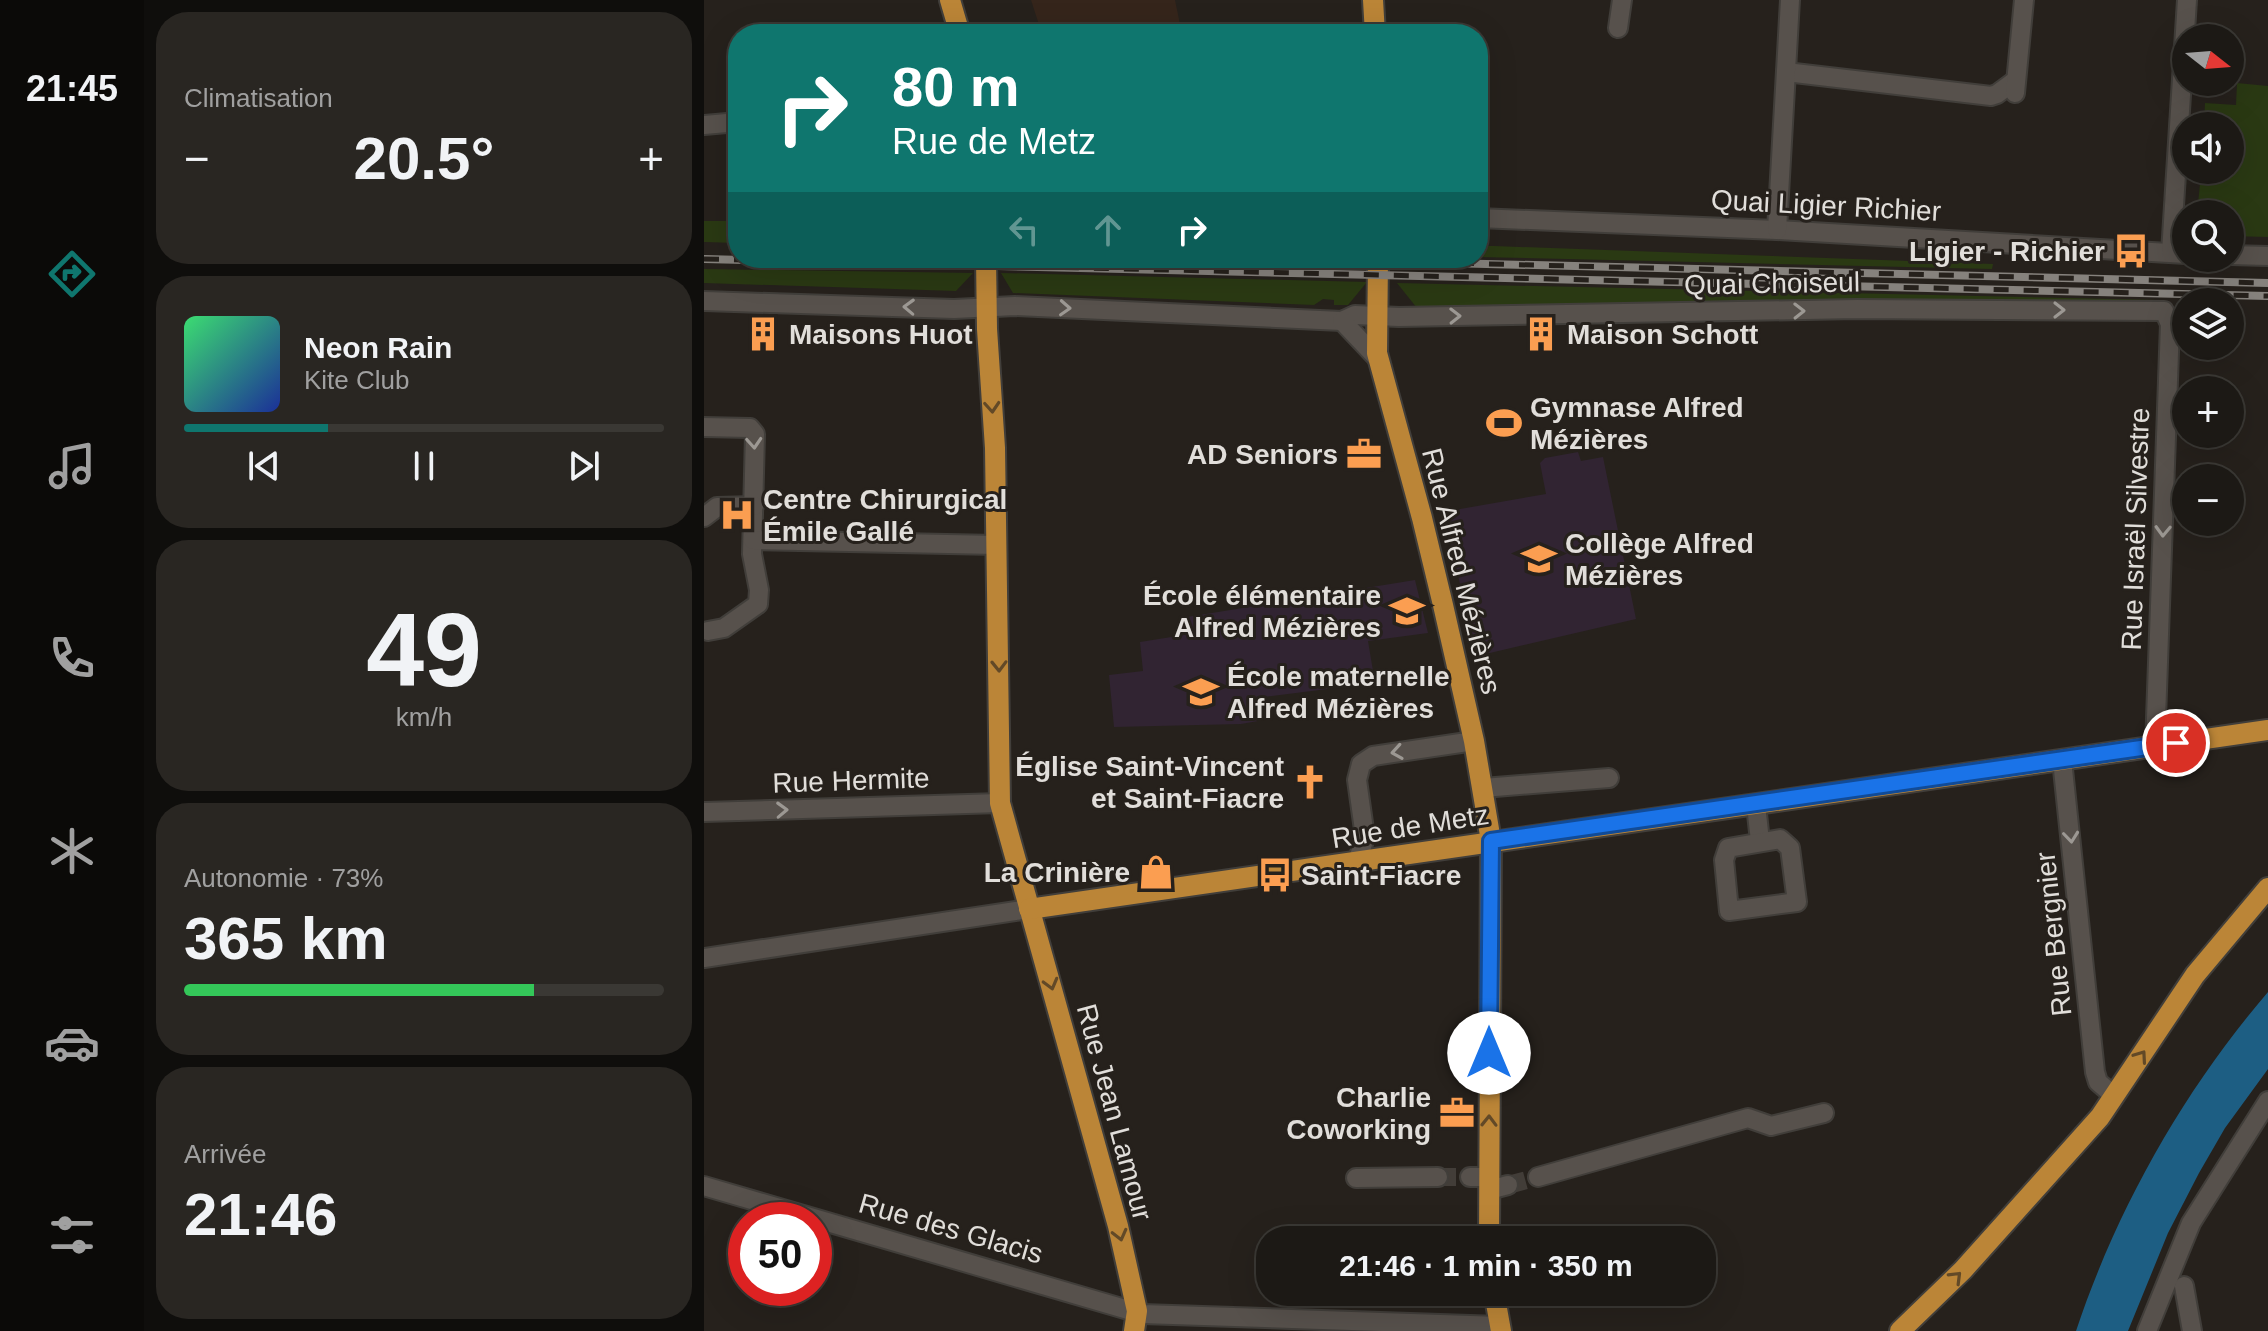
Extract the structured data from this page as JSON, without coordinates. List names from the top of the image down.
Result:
{
  "streets": {
    "main road": ["Rue Alfred Mézières", "Rue de Metz", "Rue Jean Lamour"],
    "street": [
      "Quai Ligier Richier",
      "Quai Choiseul",
      "Rue Israël Silvestre",
      "Rue Hermite",
      "Rue Bergnier",
      "Rue des Glacis"
    ]
  },
  "crossings": [
    ["Quai Choiseul", "Rue Israël Silvestre"],
    ["Quai Choiseul", "Rue Alfred Mézières"],
    ["Quai Choiseul", "Rue Jean Lamour"],
    ["Rue Israël Silvestre", "Rue de Metz"],
    ["Rue Alfred Mézières", "Rue de Metz"],
    ["Rue Hermite", "Rue Jean Lamour"],
    ["Rue de Metz", "Rue Bergnier"],
    ["Rue de Metz", "Rue Jean Lamour"],
    ["Rue Jean Lamour", "Rue des Glacis"]
  ],
  "one_way": [
    "Rue Israël Silvestre",
    "Rue Alfred Mézières",
    "Rue Hermite",
    "Rue Bergnier",
    "Rue Jean Lamour"
  ],
  "places": {
    "bus stop": ["Ligier - Richier", "Saint-Fiacre"],
    "building": ["Maisons Huot", "Maison Schott"],
    "sports": ["Gymnase Alfred Mézières"],
    "office": ["AD Seniors", "Charlie Coworking"],
    "hospital": ["Centre Chirurgical Émile Gallé"],
    "school or university": ["Collège Alfred Mézières", "École élémentaire Alfred Mézières", "École maternelle Alfred Mézières"],
    "church": ["Église Saint-Vincent et Saint-Fiacre"],
    "shop": ["La Crinière"]
  },
  "north": "right",
  "page": {
    "tabs": "21:45",
    "tile": [
      "Climatisation",
      ["49", "km/h"],
      ["Autonomie · 73%", "365 km"],
      ["Arrivée", "21:46"]
    ],
    "map_buttons": ["+", "−"],
    "turn": ["80 m", "Rue de Metz"],
    "heat": ["−", "20.5°", "+"],
    "song": ["Neon Rain", "Kite Club"],
    "limit": "50",
    "trip": "21:46 · 1 min · 350 m"
  }
}
